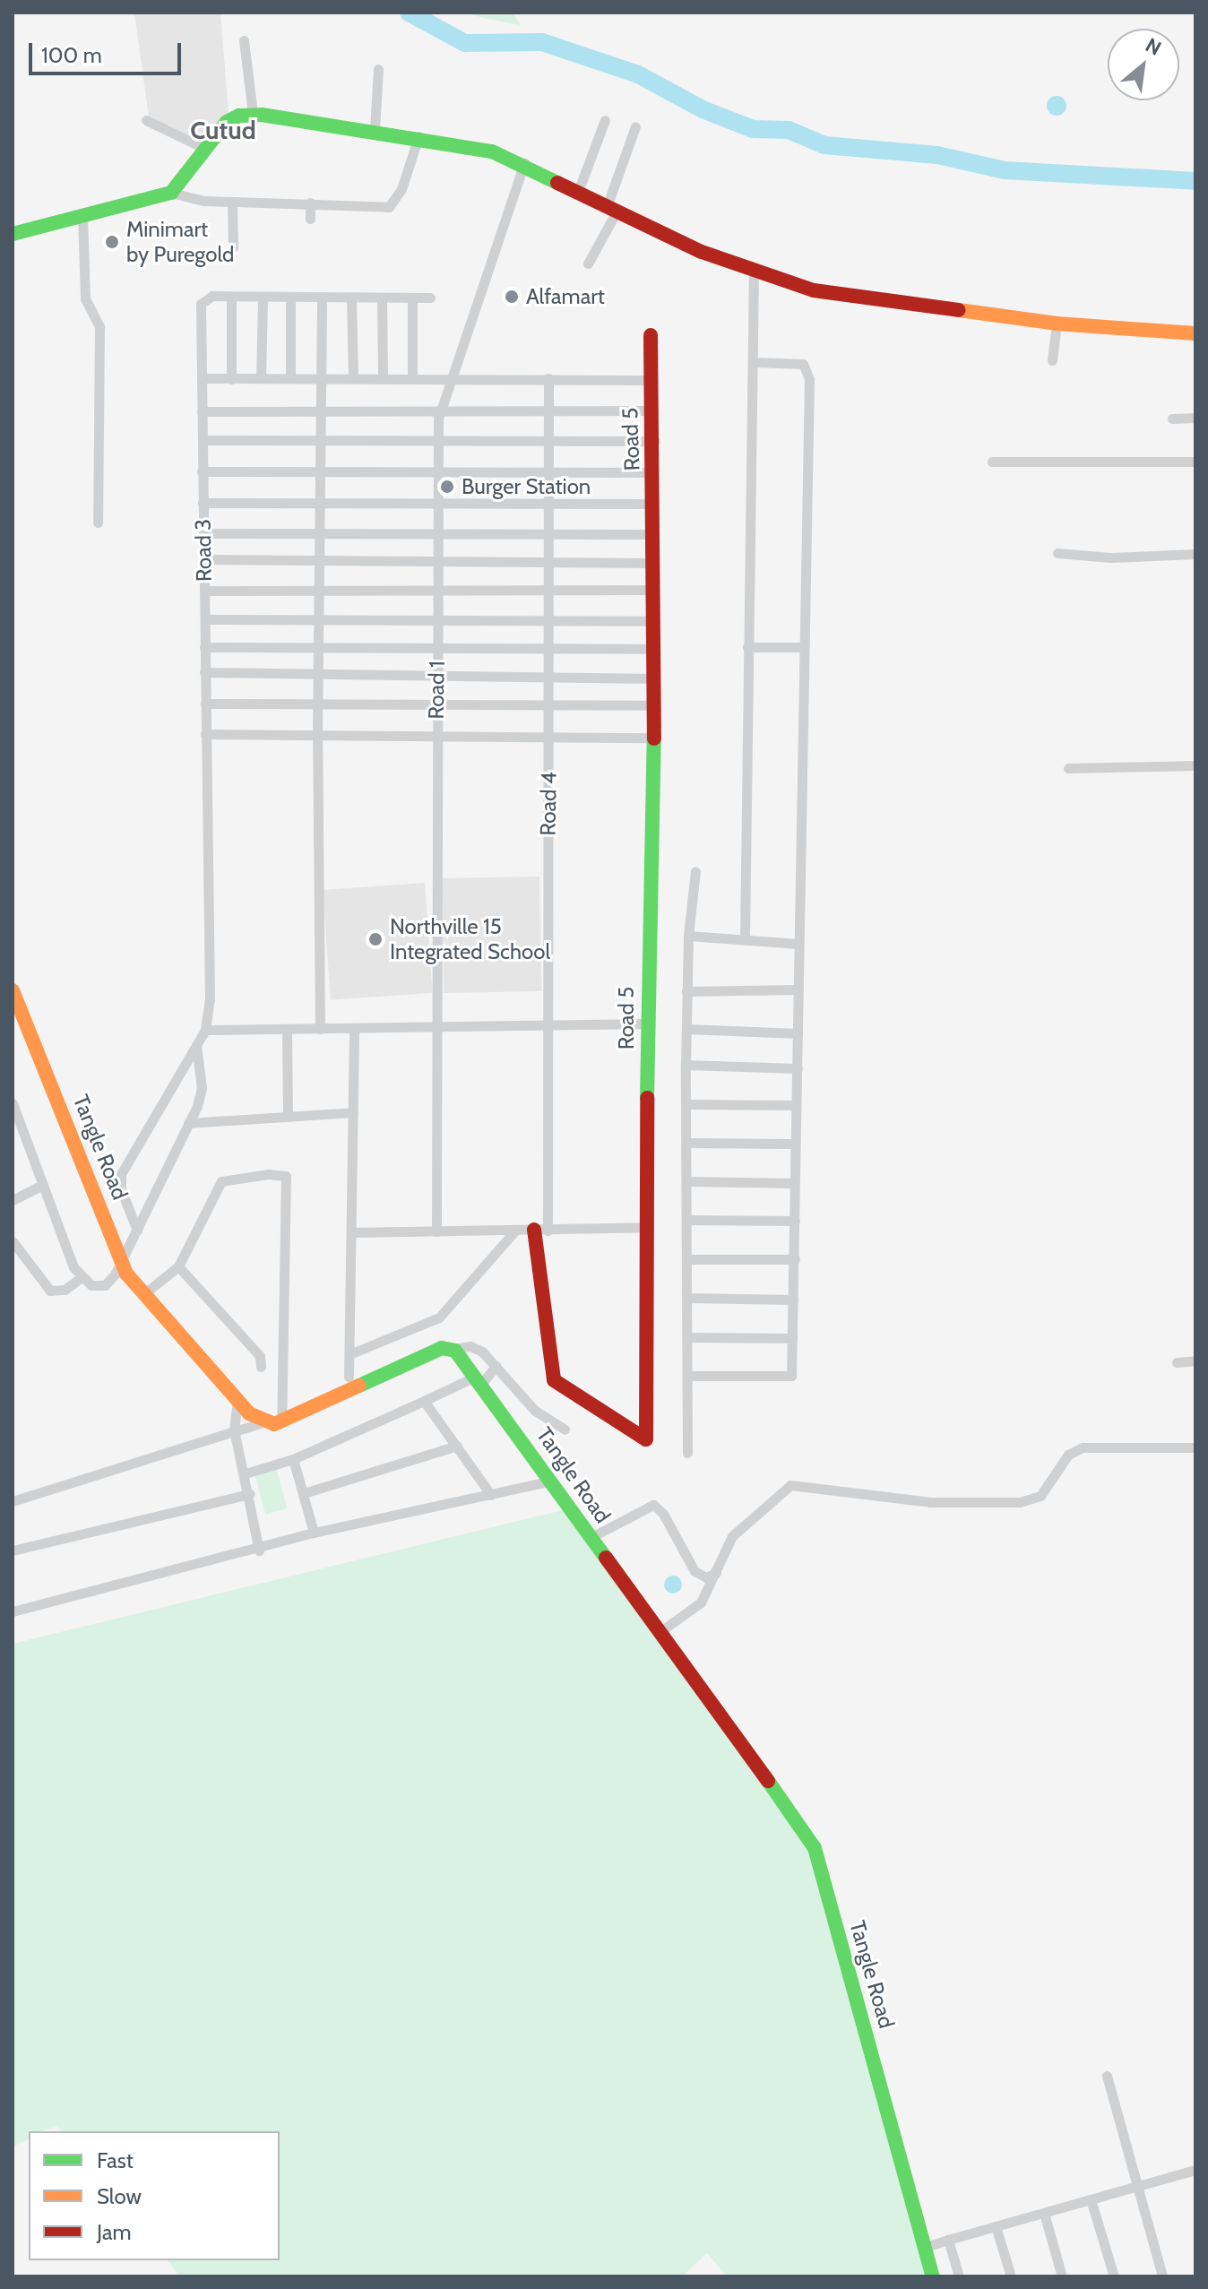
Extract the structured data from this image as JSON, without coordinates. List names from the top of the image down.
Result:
{
  "streets": {
    "street": [
      "Road 5",
      "Road 3",
      "Road 1",
      "Road 4",
      "Tangle Road"
    ]
  },
  "crossings": [
    ["Road 5", "Road 4"]
  ],
  "districts": ["Cutud"],
  "places": [
    "Minimart by Puregold",
    "Alfamart",
    "Burger Station",
    "Northville 15 Integrated School"
  ],
  "legend": ["Fast", "Slow", "Jam"],
  "scale_bar": "100 m",
  "north": "top right"
}
